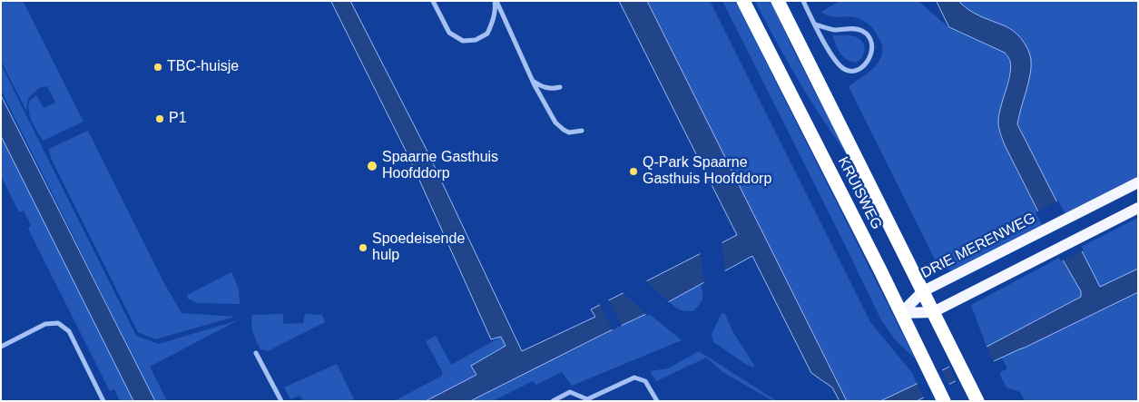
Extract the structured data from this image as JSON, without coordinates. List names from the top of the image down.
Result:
{
  "streets": {
    "highway": ["KRUISWEG"],
    "main road": ["DRIE MERENWEG"]
  },
  "crossings": [
    ["KRUISWEG", "DRIE MERENWEG"]
  ],
  "places": [
    "TBC-huisje",
    "P1",
    "Spaarne Gasthuis Hoofddorp",
    "Q-Park Spaarne Gasthuis Hoofddorp",
    "Spoedeisende hulp"
  ]
}
